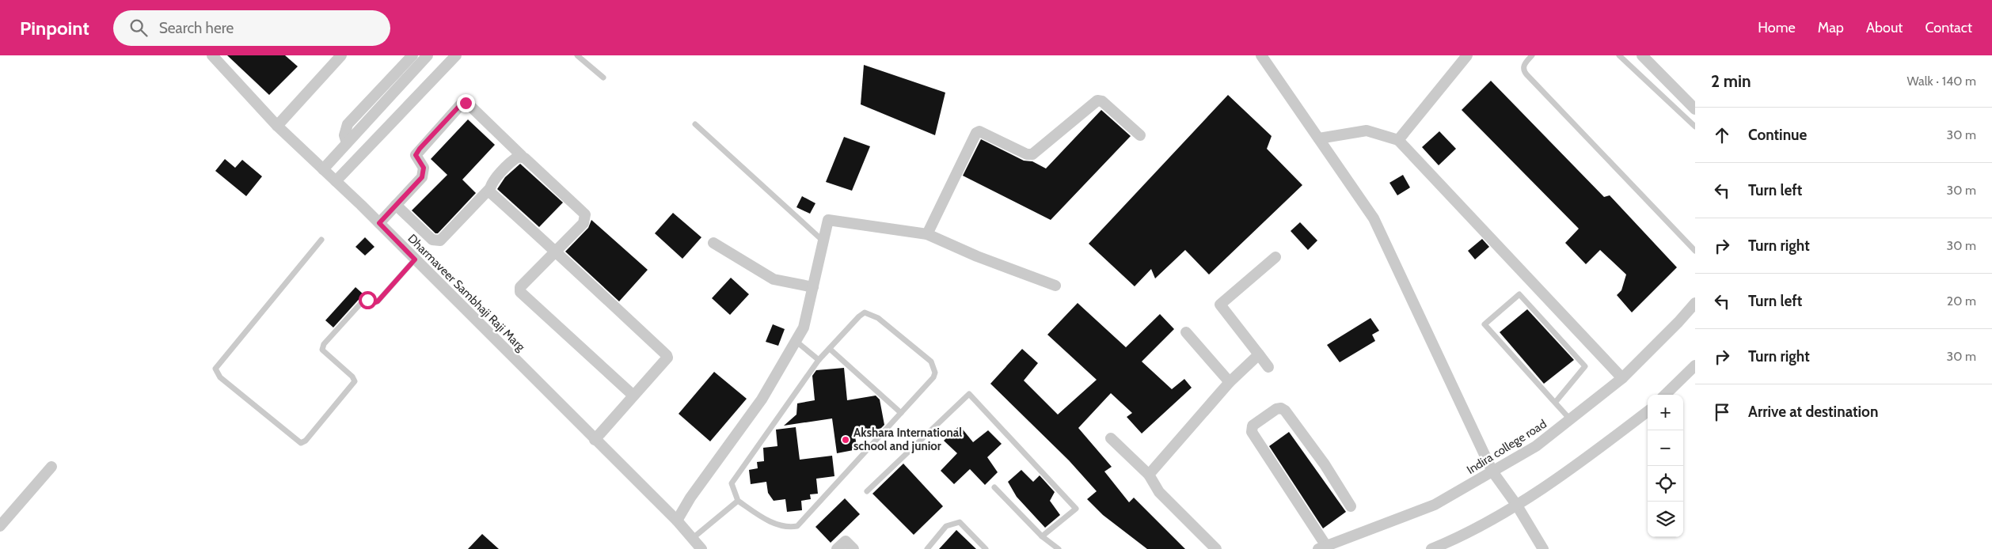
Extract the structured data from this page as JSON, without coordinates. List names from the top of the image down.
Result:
{
  "streets": {
    "street": ["Dharmaveer Sambhaji Raji Marg", "Indira college road"]
  },
  "places": ["Akshara International school and junior"],
  "page": {
    "header": "Pinpoint",
    "search": "Search here",
    "nav": [
      "Home",
      "Map",
      "About",
      "Contact"
    ],
    "heading": ["2 min", "Walk · 140 m"],
    "list": [
      ["Continue", "30 m"],
      ["Turn left", "30 m"],
      ["Turn right", "30 m"],
      ["Turn left", "20 m"],
      ["Turn right", "30 m"],
      "Arrive at destination"
    ],
    "map_buttons": ["+", "−"]
  }
}
